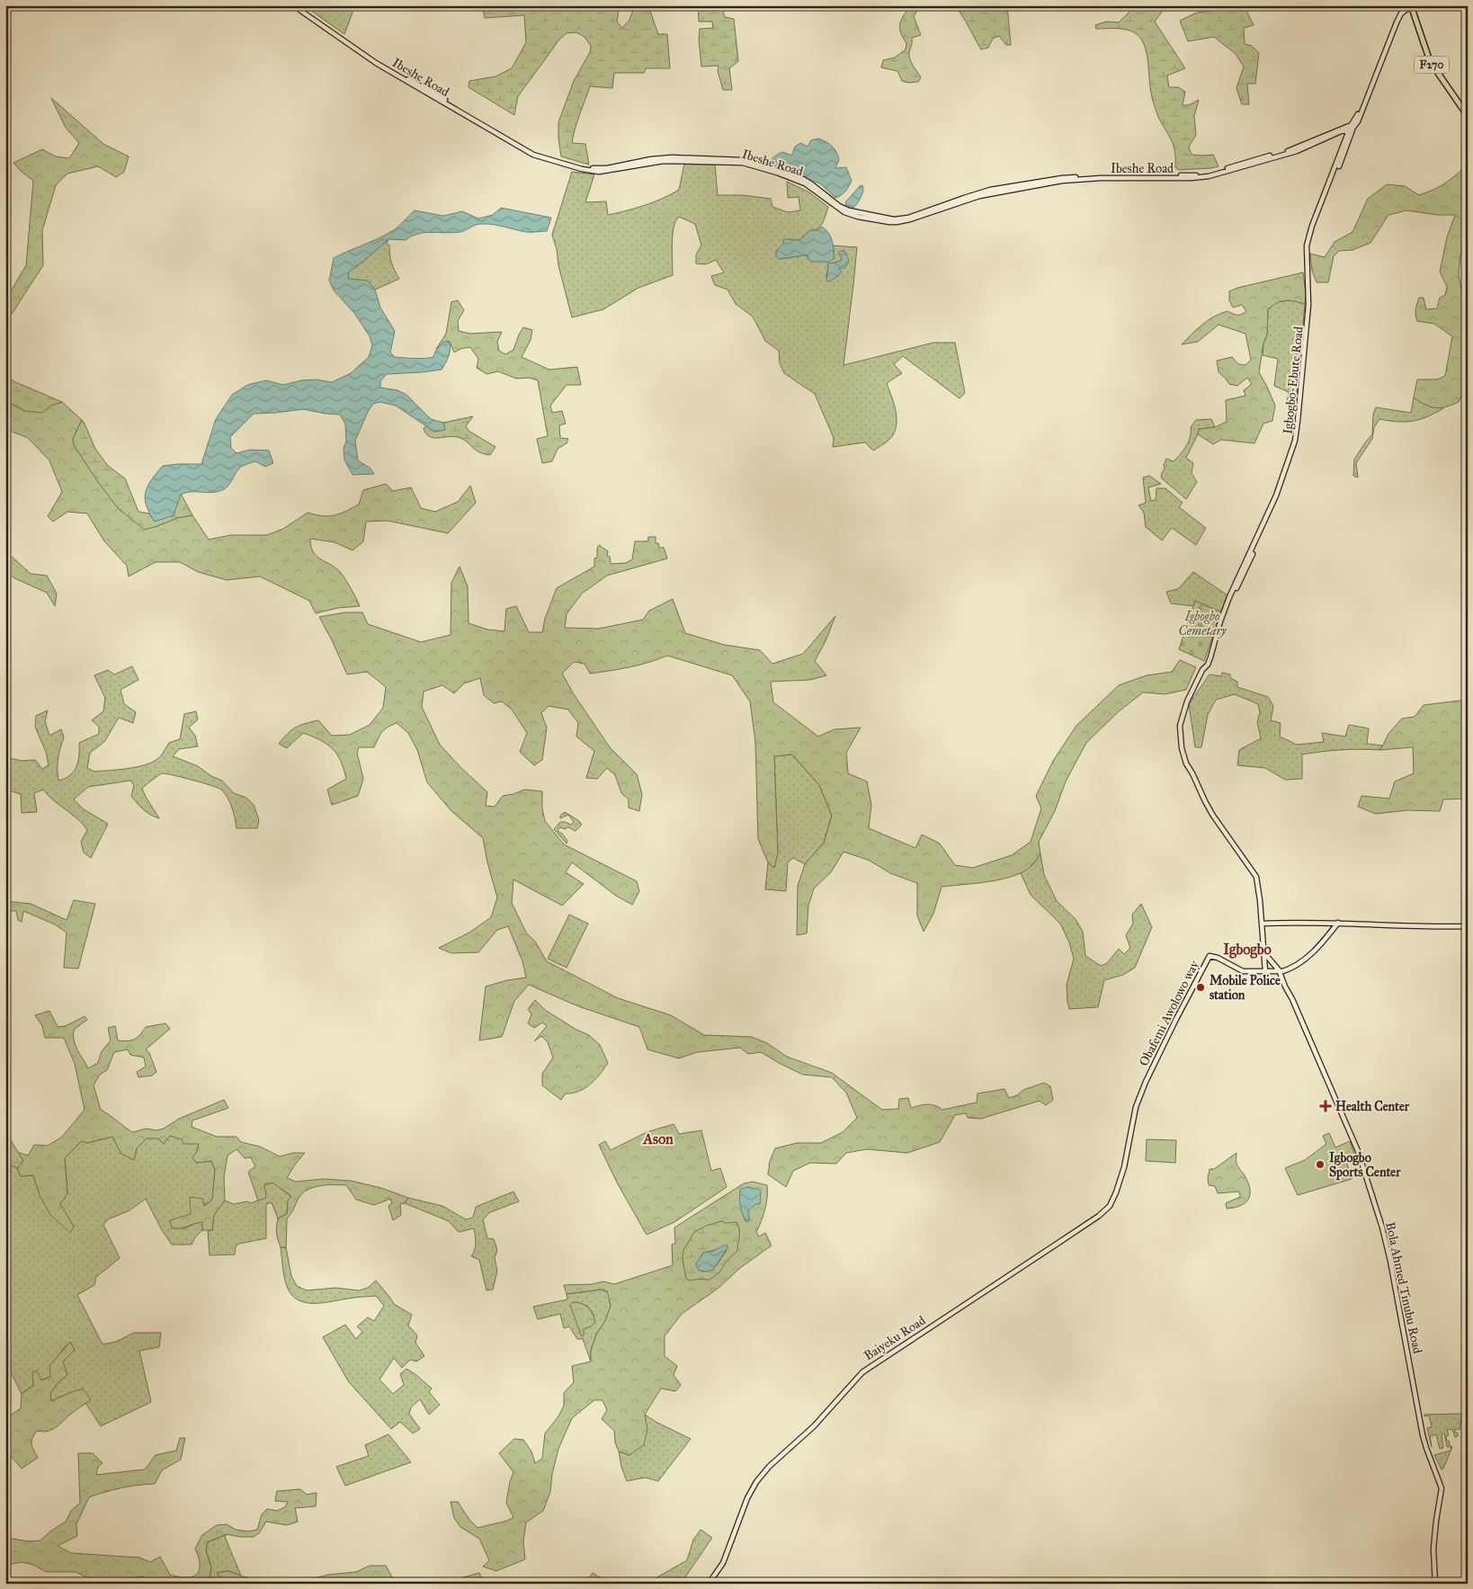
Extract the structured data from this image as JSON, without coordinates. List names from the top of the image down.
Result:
{
  "streets": {
    "main road": [
      "F270",
      "Ibeshe Road",
      "Igbogbo-Ebute Road",
      "Obafemi Awolowo way",
      "Bola Ahmed Tinubu Road",
      "Baiyeku Road"
    ]
  },
  "crossings": [
    ["Ibeshe Road", "Igbogbo-Ebute Road"],
    ["Igbogbo-Ebute Road", "Obafemi Awolowo way"],
    ["Obafemi Awolowo way", "Bola Ahmed Tinubu Road"],
    ["Obafemi Awolowo way", "Baiyeku Road"]
  ],
  "districts": ["Igbogbo", "Ason"],
  "parks": ["Igbogbo Cemetary"],
  "places": {
    "other": ["Mobile Police station", "Igbogbo Sports Center"],
    "health": ["Health Center"]
  }
}
